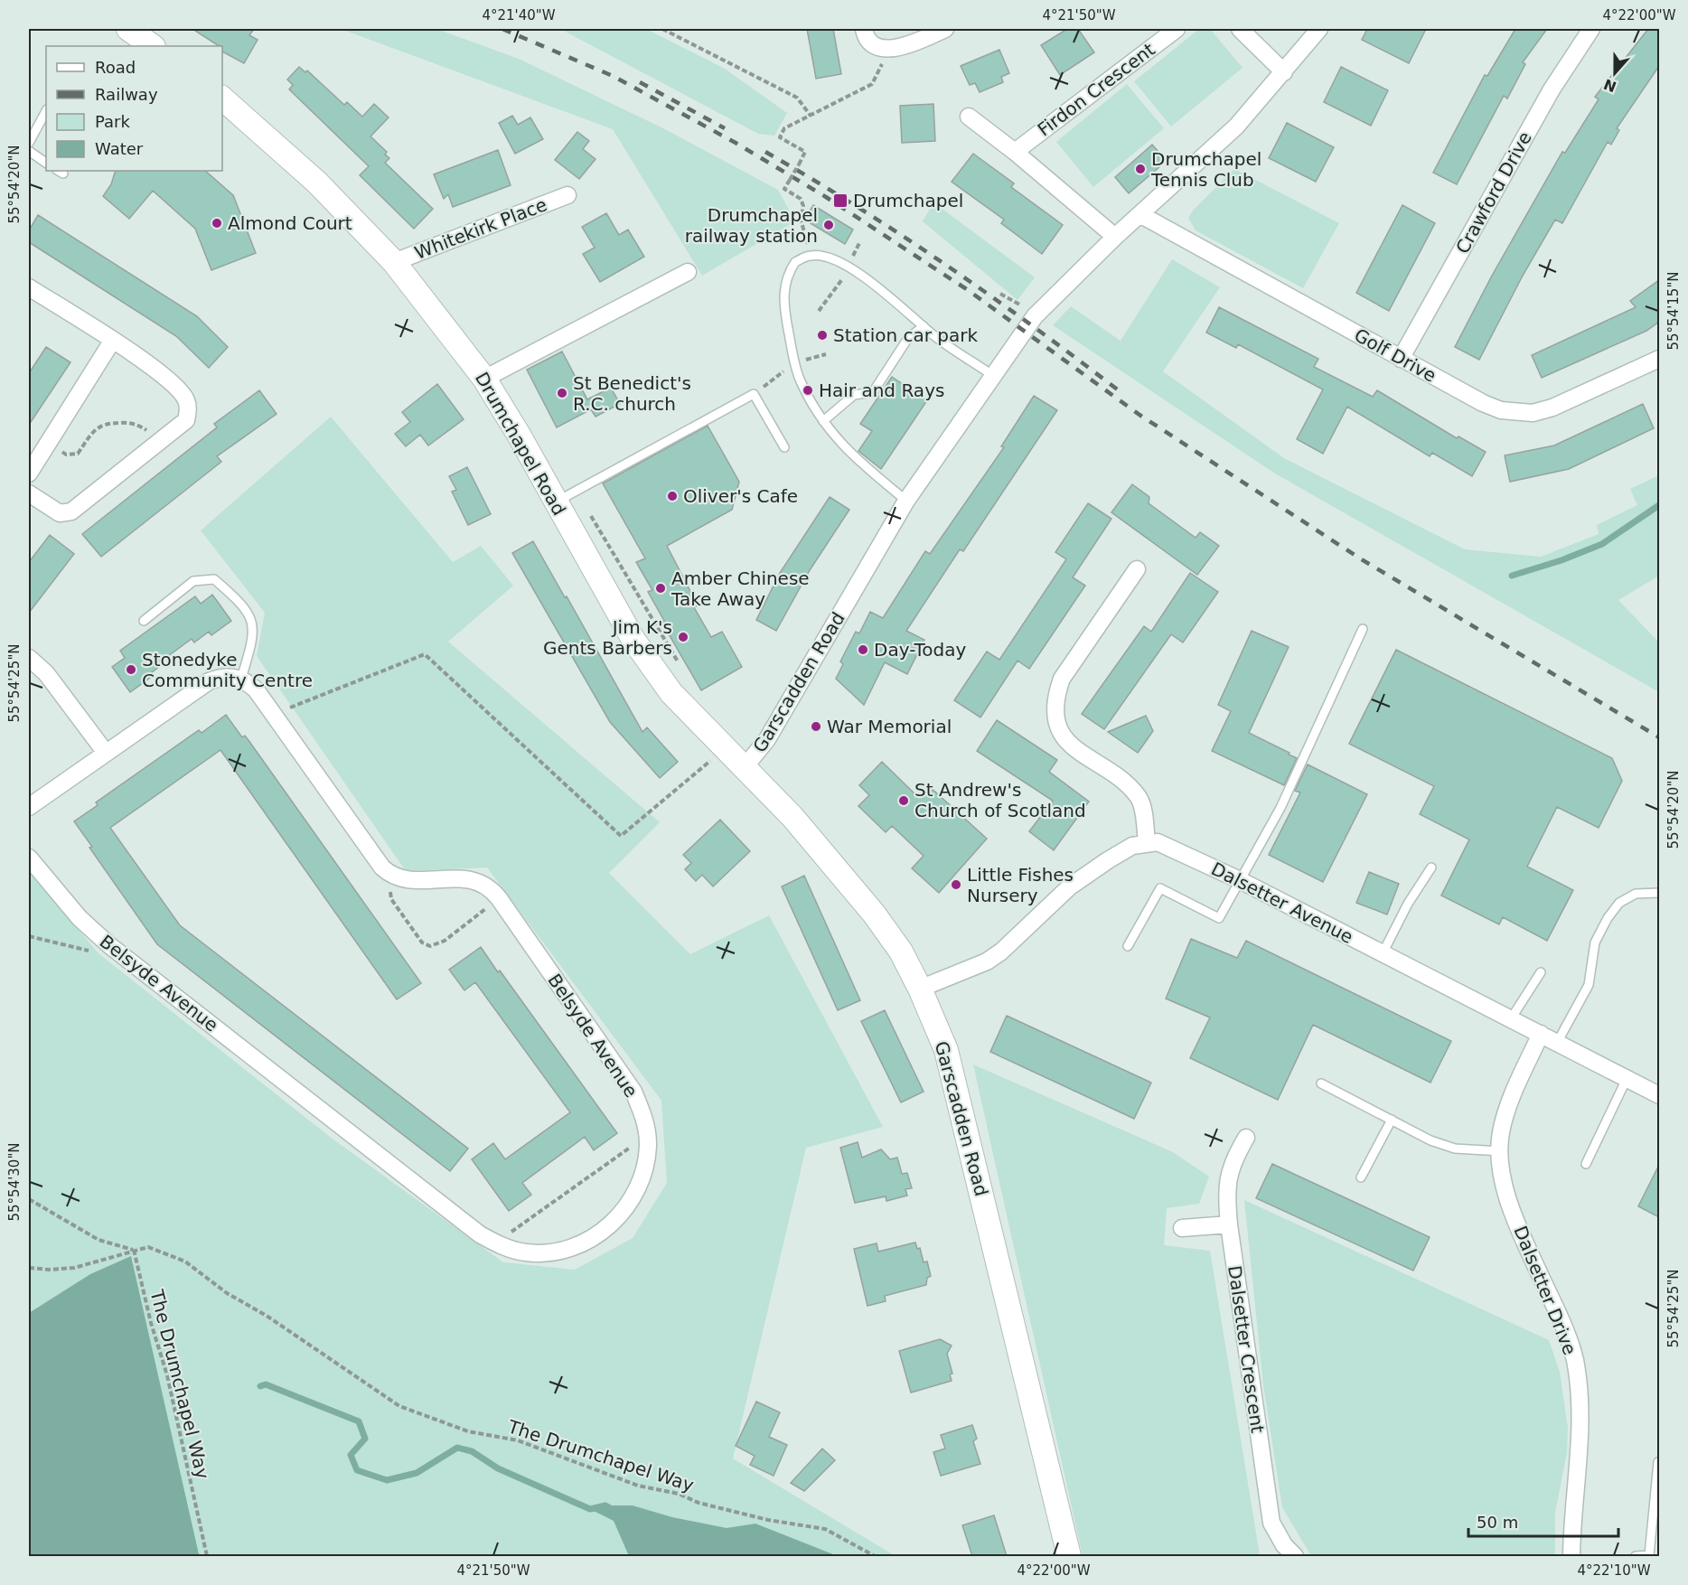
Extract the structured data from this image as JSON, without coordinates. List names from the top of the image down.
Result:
{
  "streets": {
    "street": [
      "Firdon Crescent",
      "Crawford Drive",
      "Whitekirk Place",
      "Golf Drive",
      "Drumchapel Road",
      "Garscadden Road",
      "Dalsetter Avenue",
      "Belsyde Avenue",
      "Dalsetter Drive",
      "Dalsetter Crescent"
    ],
    "path": ["The Drumchapel Way"]
  },
  "crossings": [
    ["Crawford Drive", "Golf Drive"],
    ["Whitekirk Place", "Drumchapel Road"],
    ["Golf Drive", "Garscadden Road"],
    ["Drumchapel Road", "Garscadden Road"],
    ["Dalsetter Avenue", "Dalsetter Drive"]
  ],
  "places": {
    "other": [
      "Drumchapel Tennis Club",
      "Almond Court",
      "Drumchapel railway station",
      "Station car park",
      "Hair and Rays",
      "St Benedict's R.C. church",
      "Oliver's Cafe",
      "Amber Chinese Take Away",
      "Jim K's Gents Barbers",
      "Day-Today",
      "Stonedyke Community Centre",
      "War Memorial",
      "St Andrew's Church of Scotland",
      "Little Fishes Nursery"
    ],
    "transit": ["Drumchapel"]
  },
  "legend": [
    "Road",
    "Railway",
    "Park",
    "Water"
  ],
  "scale_bar": "50 m",
  "north": "bottom",
  "coordinates": [
    "4°21'40\"W",
    "4°21'50\"W",
    "4°22'00\"W",
    "55°54'20\"N",
    "55°54'15\"N",
    "55°54'25\"N",
    "55°54'30\"N",
    "4°22'10\"W"
  ]
}
